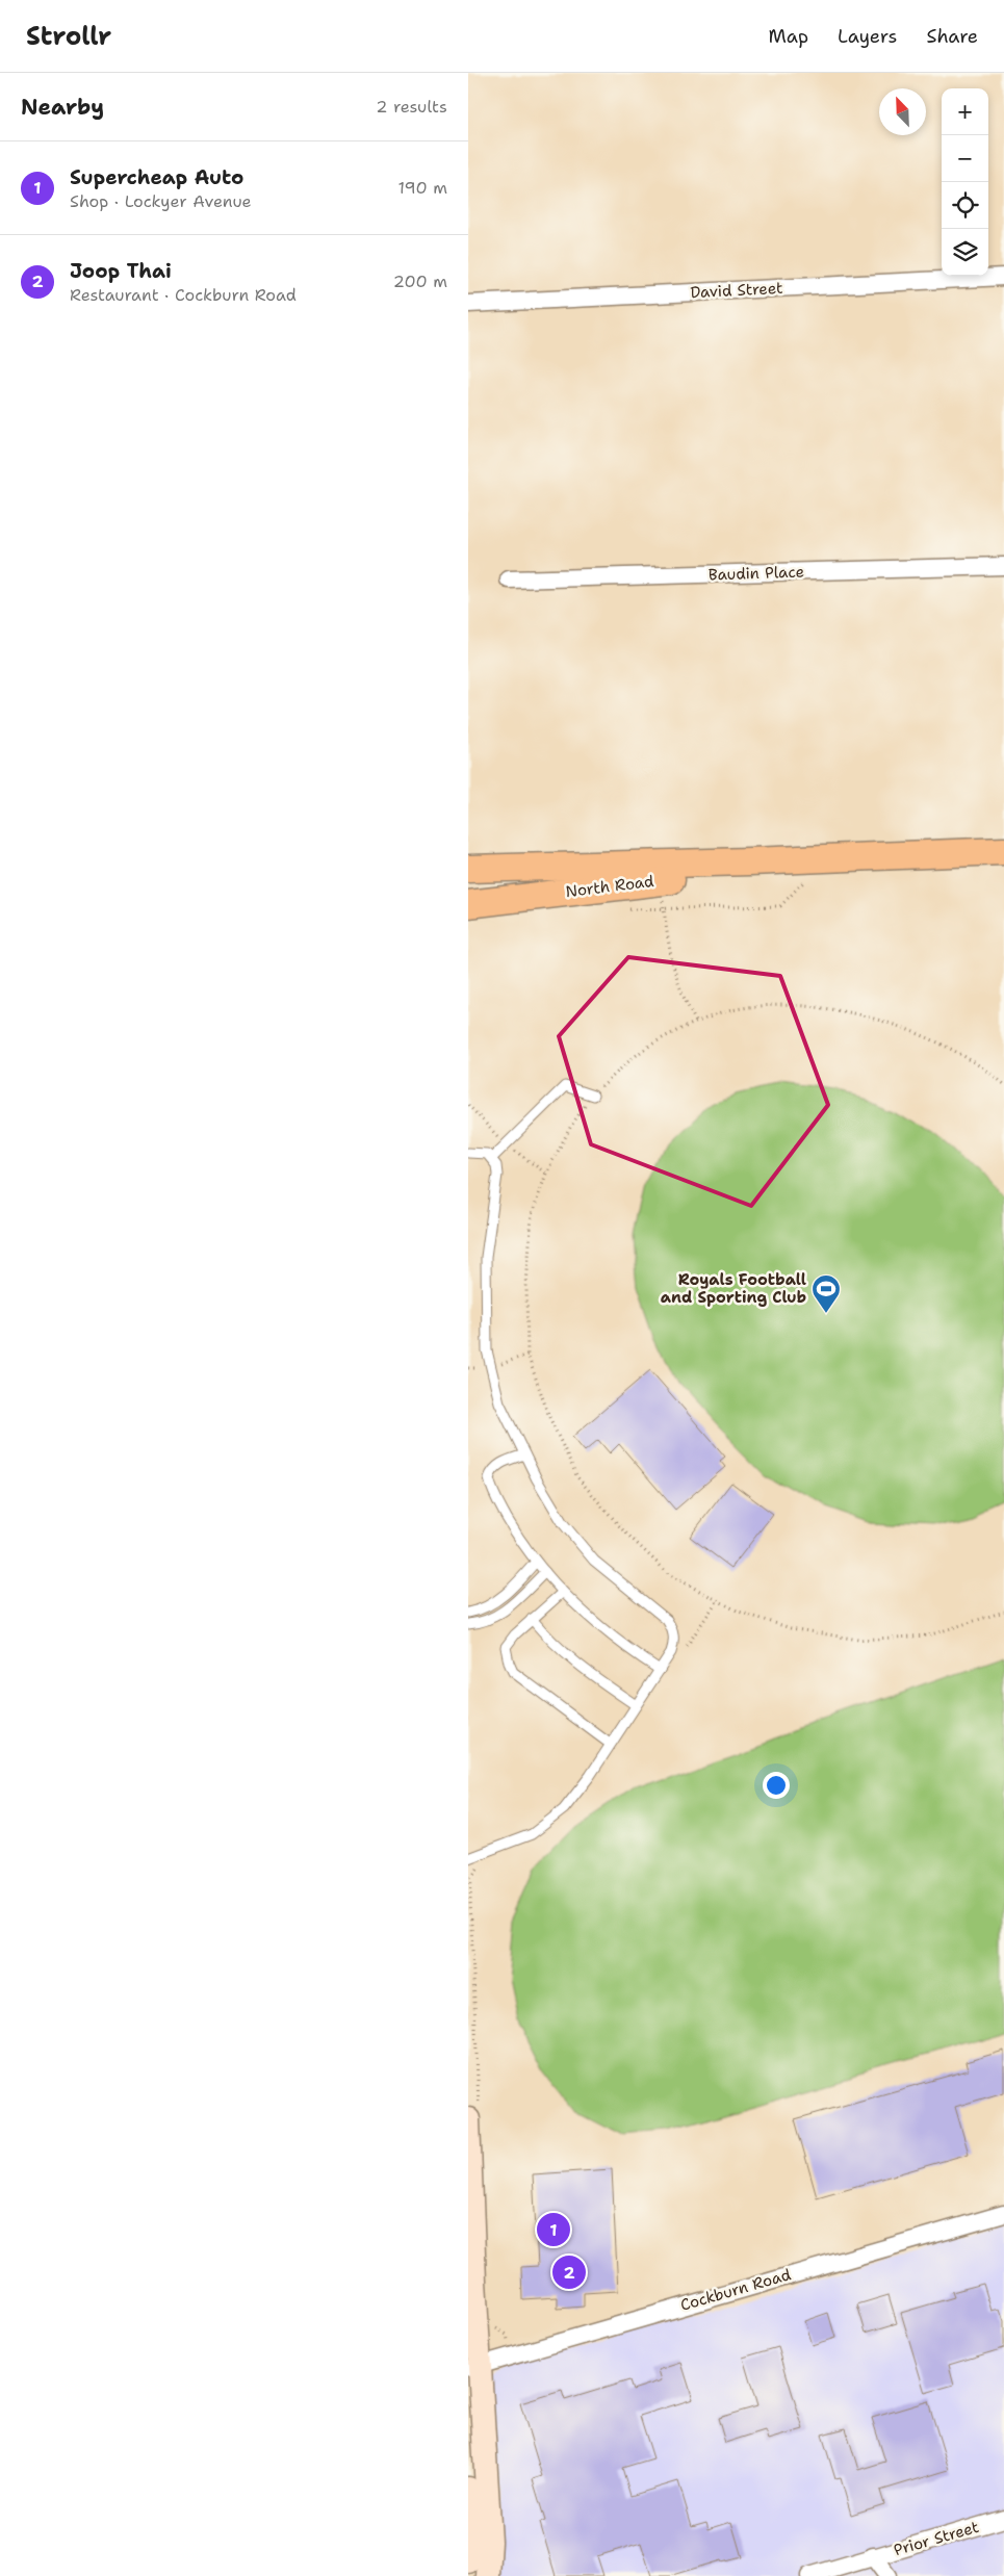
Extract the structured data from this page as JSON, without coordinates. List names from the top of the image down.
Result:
{
  "streets": {
    "main road": ["North Road"],
    "street": [
      "David Street",
      "Baudin Place",
      "Cockburn Road",
      "Prior Street"
    ]
  },
  "places": {
    "sports": ["Royals Football and Sporting Club"]
  },
  "north": "top left",
  "page": {
    "header": "Strollr",
    "nav": ["Map", "Layers", "Share"],
    "heading": ["Nearby", "2 results"],
    "map_buttons": ["+", "−"],
    "list": [
      {
        "mark": "1",
        "name": "Supercheap Auto",
        "note": "Shop · Lockyer Avenue",
        "value": "190 m"
      },
      {
        "mark": "2",
        "name": "Joop Thai",
        "note": "Restaurant · Cockburn Road",
        "value": "200 m"
      }
    ],
    "pins": ["1", "2"]
  }
}
